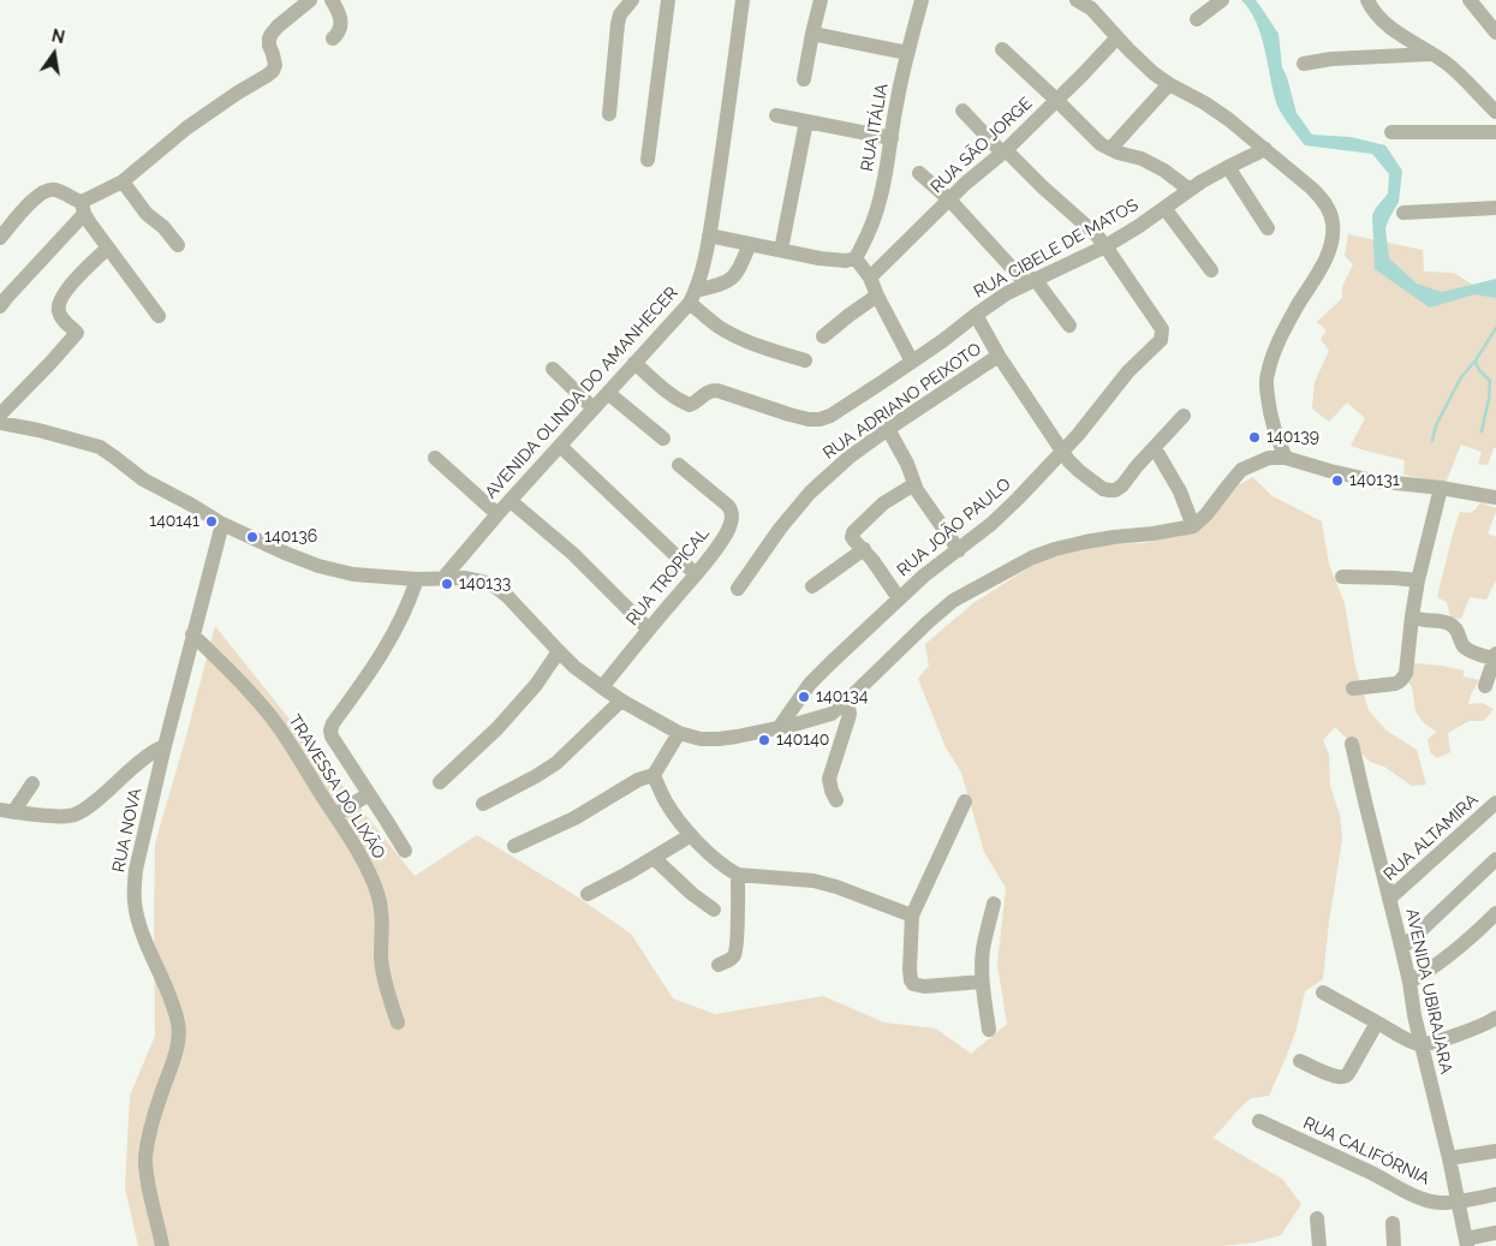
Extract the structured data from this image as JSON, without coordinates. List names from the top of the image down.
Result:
{
  "streets": {
    "street": [
      "RUA ITÁLIA",
      "RUA SÃO JORGE",
      "RUA CIBELE DE MATOS",
      "AVENIDA OLINDA DO AMANHECER",
      "RUA ADRIANO PEIXOTO",
      "RUA JOÃO PAULO",
      "RUA TROPICAL",
      "TRAVESSA DO LIXÃO",
      "RUA NOVA",
      "RUA ALTAMIRA",
      "AVENIDA UBIRAJARA",
      "RUA CALIFÓRNIA"
    ]
  },
  "crossings": [
    ["RUA CIBELE DE MATOS", "AVENIDA OLINDA DO AMANHECER"],
    ["RUA CIBELE DE MATOS", "RUA JOÃO PAULO"],
    ["TRAVESSA DO LIXÃO", "RUA NOVA"],
    ["RUA ALTAMIRA", "AVENIDA UBIRAJARA"],
    ["AVENIDA UBIRAJARA", "RUA CALIFÓRNIA"]
  ],
  "places": [
    "140139",
    "140131",
    "140141",
    "140136",
    "140133",
    "140134",
    "140140"
  ],
  "north": "top"
}
